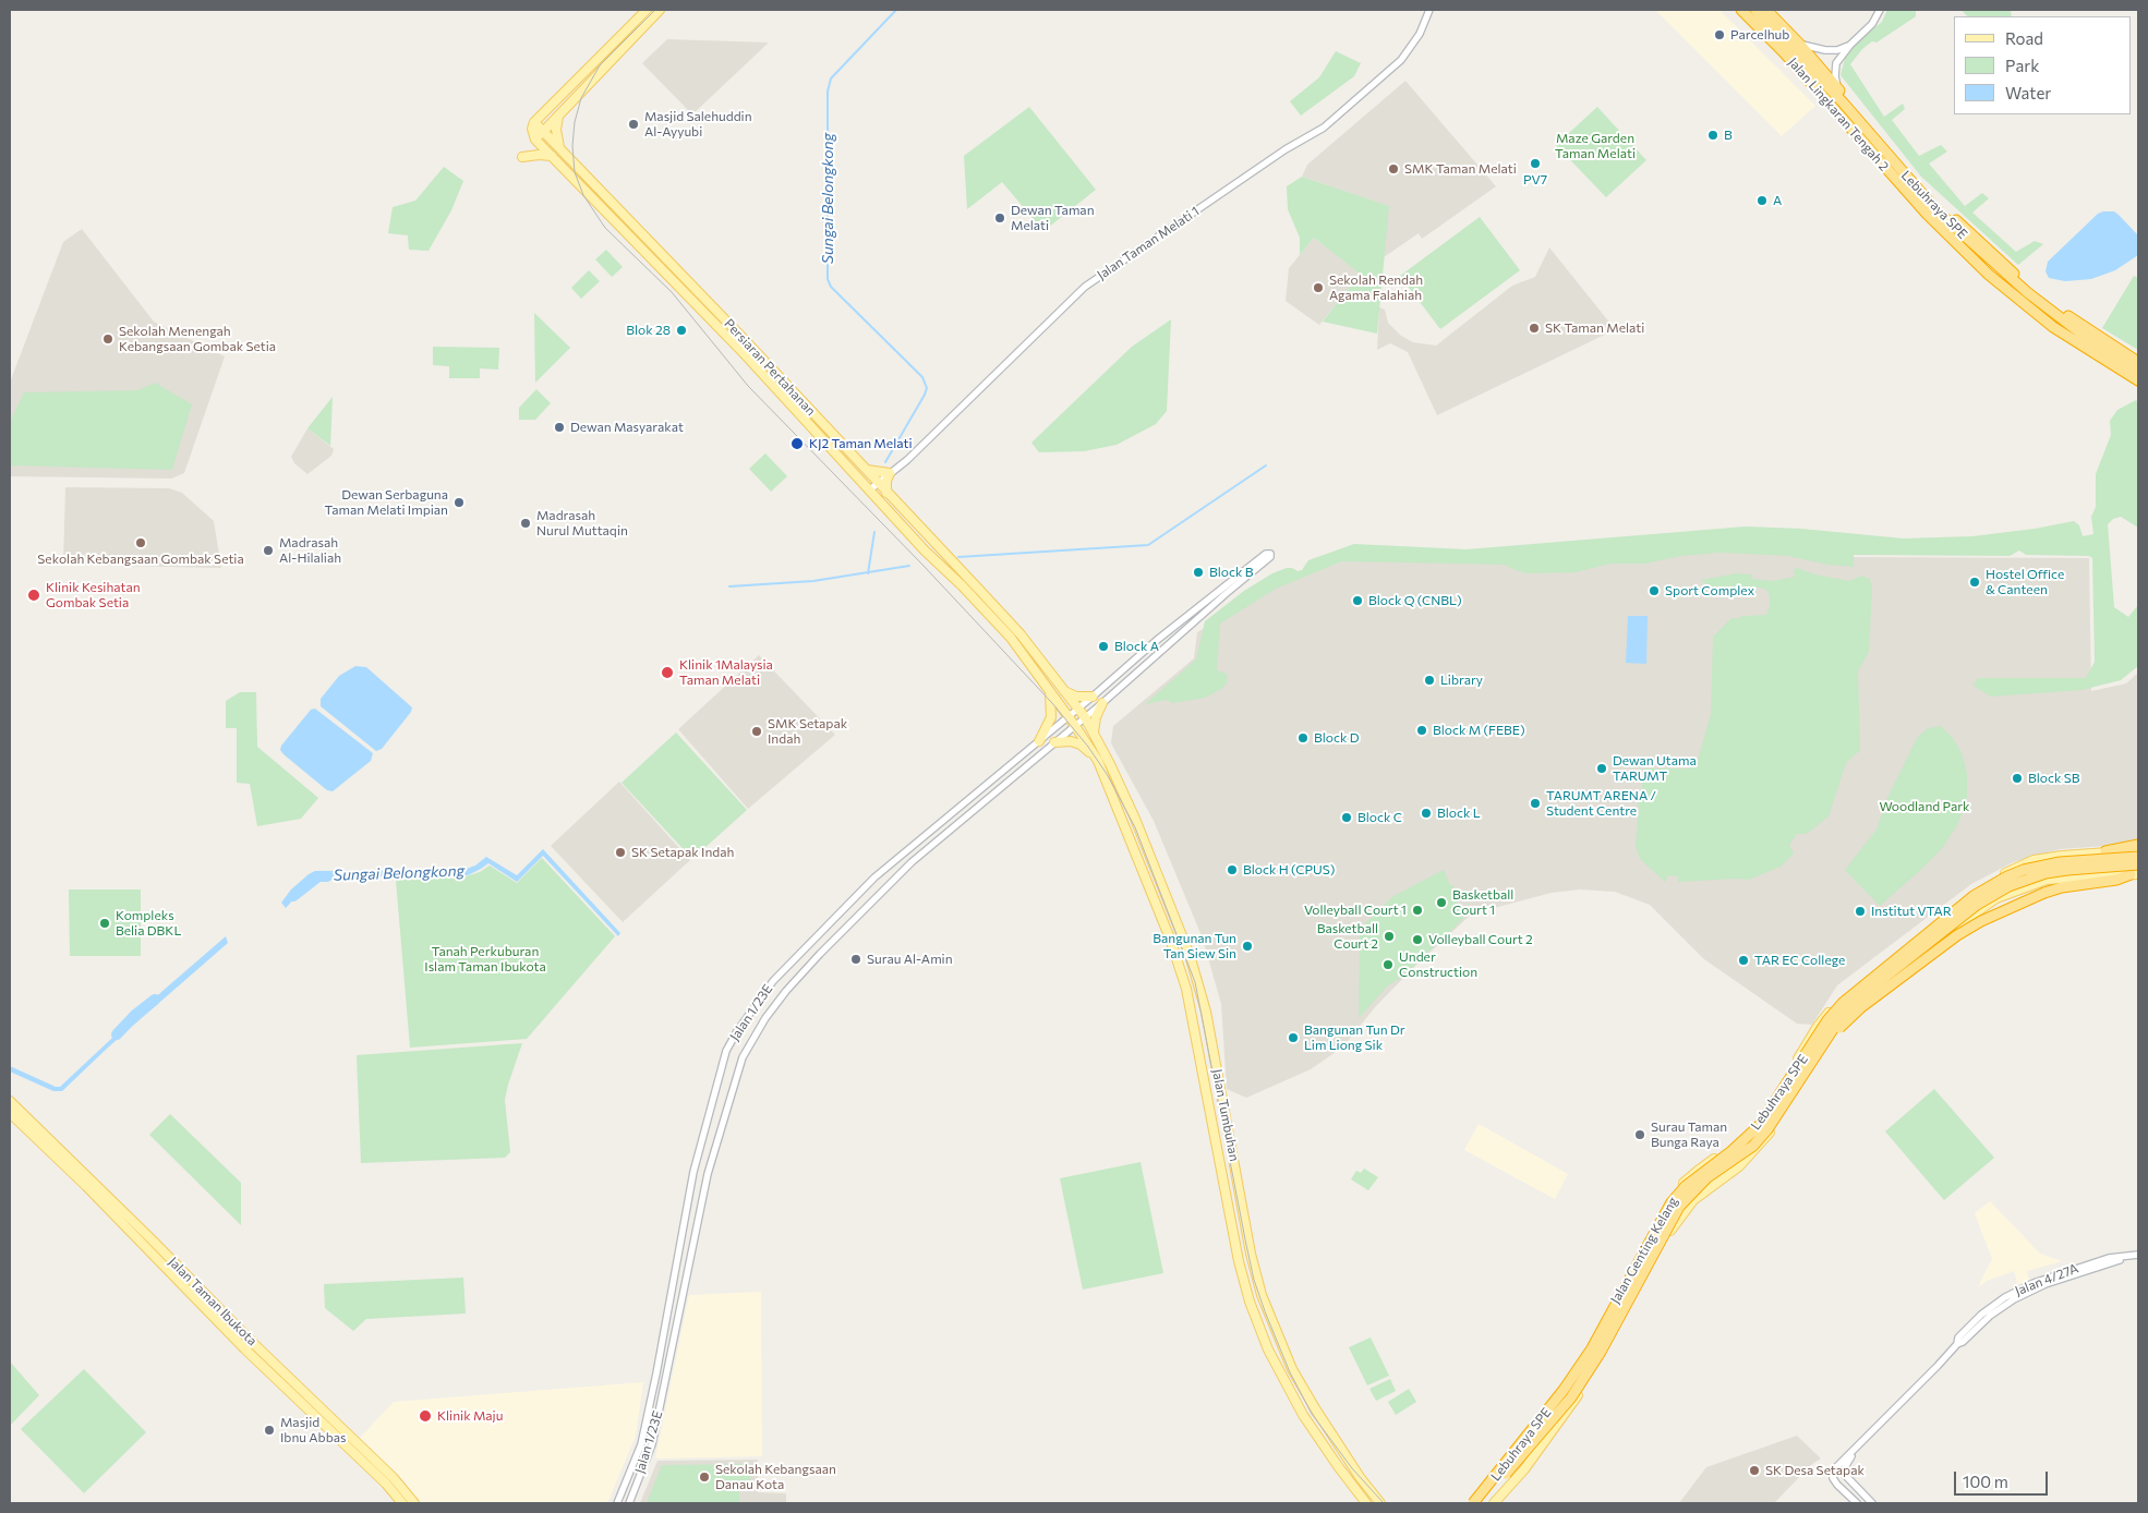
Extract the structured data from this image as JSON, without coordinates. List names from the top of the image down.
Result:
{
  "streets": {
    "highway": ["Jalan Lingkaran Tengah 2", "Lebuhraya SPE"],
    "main road": [
      "Persiaran Pertahanan",
      "Jalan Tumbuhan",
      "Jalan Genting Kelang",
      "Jalan Taman Ibukota"
    ],
    "street": ["Jalan Taman Melati 1", "Jalan 1/23E", "Jalan 4/27A"]
  },
  "crossings": [
    ["Lebuhraya SPE", "Jalan Genting Kelang"],
    ["Jalan Taman Melati 1", "Persiaran Pertahanan"],
    ["Persiaran Pertahanan", "Jalan 1/23E"],
    ["Persiaran Pertahanan", "Jalan Tumbuhan"],
    ["Jalan 1/23E", "Jalan Tumbuhan"]
  ],
  "water": ["Sungai Belongkong"],
  "parks": ["Maze Garden Taman Melati", "Woodland Park", "Tanah Perkuburan Islam Taman Ibukota"],
  "places": [
    "Parcelhub",
    "Masjid Salehuddin Al-Ayyubi",
    "B",
    "PV7",
    "SMK Taman Melati",
    "A",
    "Dewan Taman Melati",
    "Sekolah Rendah Agama Falahiah",
    "SK Taman Melati",
    "Blok 28",
    "Sekolah Menengah Kebangsaan Gombak Setia",
    "Dewan Masyarakat",
    "KJ2 Taman Melati",
    "Dewan Serbaguna Taman Melati Impian",
    "Madrasah Nurul Muttaqin",
    "Sekolah Kebangsaan Gombak Setia",
    "Madrasah Al-Hilaliah",
    "Block B",
    "Hostel Office & Canteen",
    "Sport Complex",
    "Klinik Kesihatan Gombak Setia",
    "Block Q (CNBL)",
    "Block A",
    "Klinik 1Malaysia Taman Melati",
    "Library",
    "Block M (FEBE)",
    "SMK Setapak Indah",
    "Block D",
    "Dewan Utama TARUMT",
    "Block SB",
    "TARUMT ARENA / Student Centre",
    "Block L",
    "Block C",
    "SK Setapak Indah",
    "Block H (CPUS)",
    "Basketball Court 1",
    "Volleyball Court 1",
    "Institut VTAR",
    "Kompleks Belia DBKL",
    "Basketball Court 2",
    "Volleyball Court 2",
    "Bangunan Tun Tan Siew Sin",
    "Surau Al-Amin",
    "TAR EC College",
    "Under Construction",
    "Bangunan Tun Dr Lim Liong Sik",
    "Surau Taman Bunga Raya",
    "Klinik Maju",
    "Masjid Ibnu Abbas",
    "SK Desa Setapak",
    "Sekolah Kebangsaan Danau Kota"
  ],
  "legend": ["Road", "Park", "Water"],
  "scale_bar": "100 m"
}
